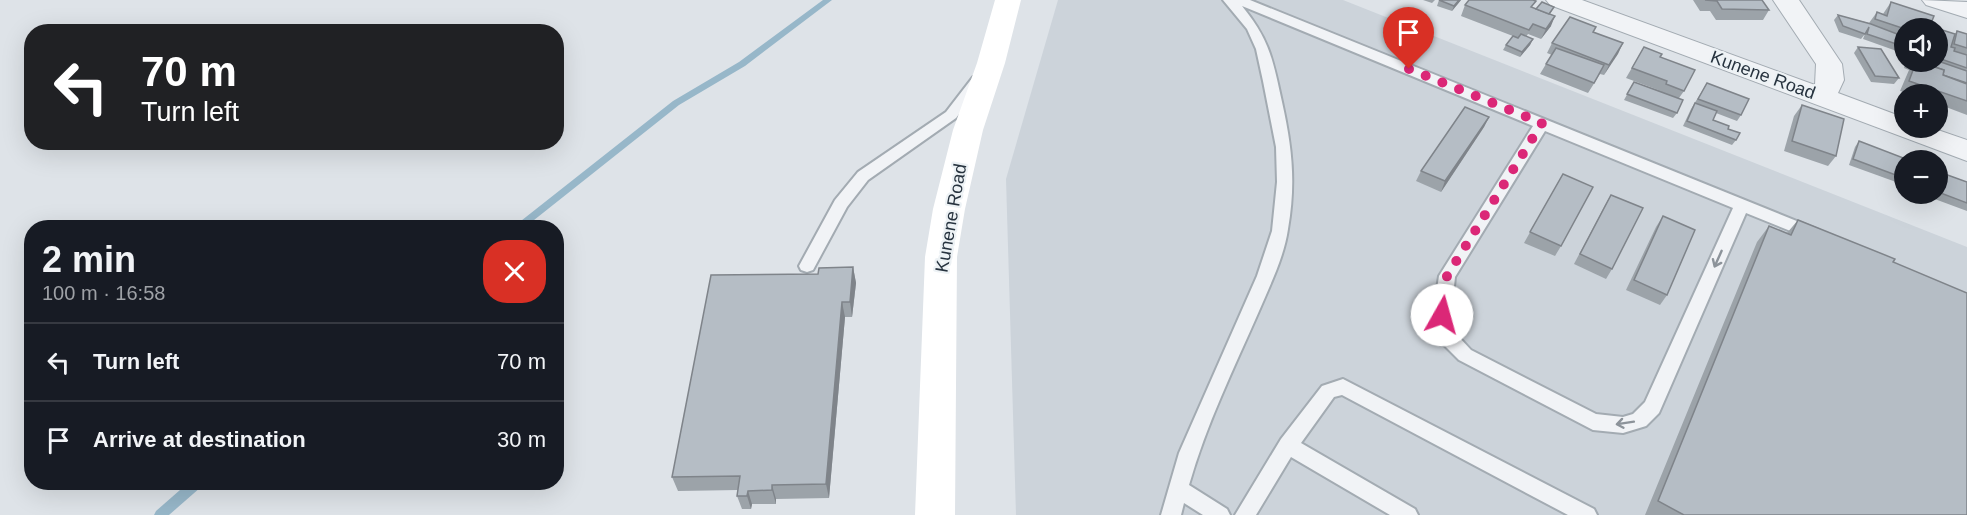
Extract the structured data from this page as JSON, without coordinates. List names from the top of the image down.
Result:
{
  "streets": {
    "street": ["Kunene Road"]
  },
  "page": {
    "map_buttons": ["+", "−"],
    "turn": ["70 m", "Turn left"],
    "heading": ["2 min", "100 m · 16:58"],
    "list": [
      {
        "name": "Turn left",
        "value": "70 m"
      },
      {
        "name": "Arrive at destination",
        "value": "30 m"
      }
    ]
  }
}
